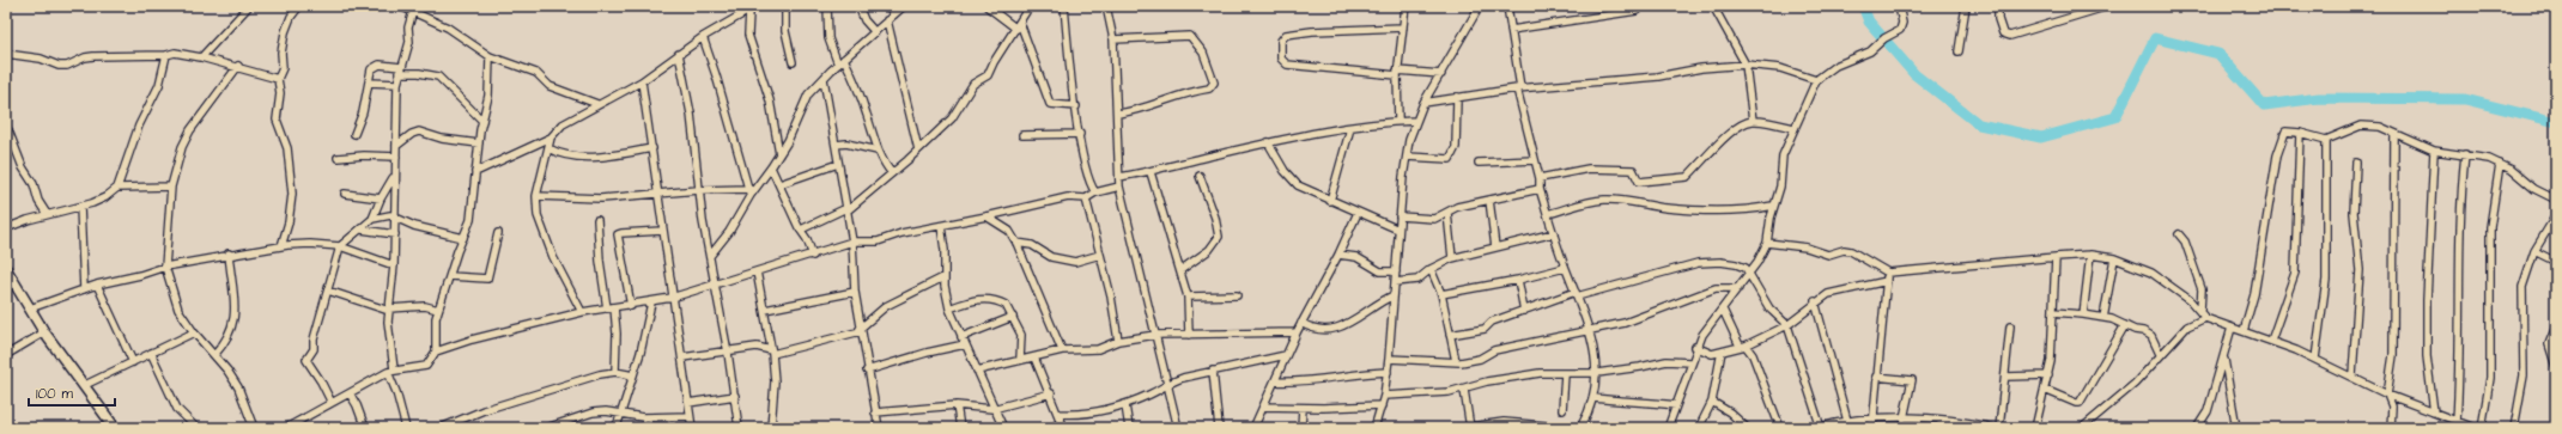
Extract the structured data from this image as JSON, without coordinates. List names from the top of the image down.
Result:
{
  "scale_bar": "100 m"
}
